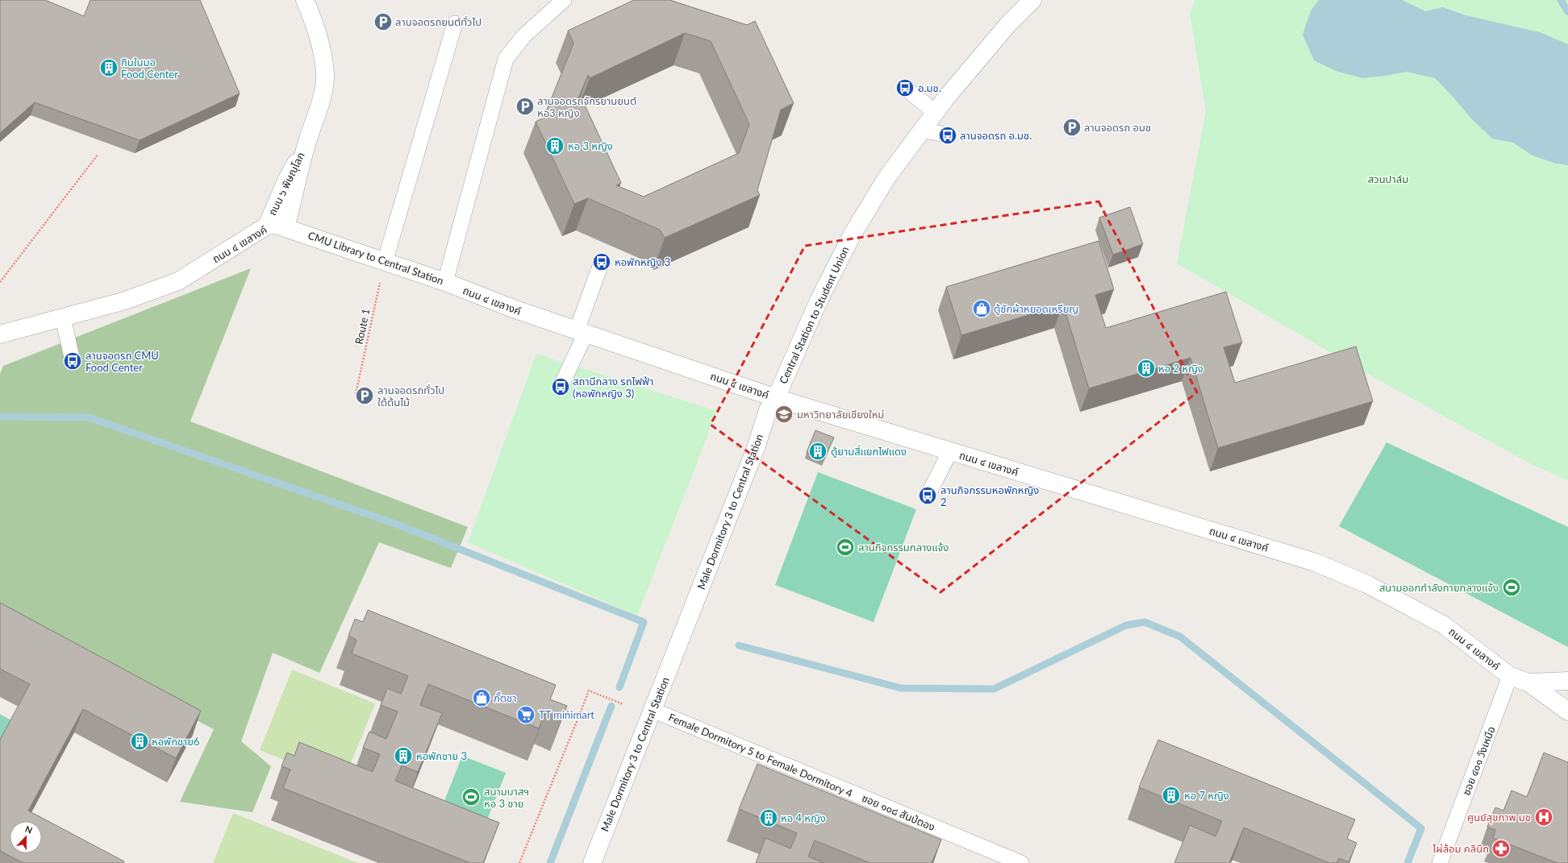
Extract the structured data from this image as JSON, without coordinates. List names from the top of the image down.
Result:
{
  "streets": {
    "street": ["ถนน ๖ พิษณุโลก", "ถนน ๔ เขลางค์"],
    "lane": [
      "CMU Library to Central Station",
      "Central Station to Student Union",
      "Male Dormitory 3 to Central Station",
      "Female Dormitory 5 to Female Dormitory 4",
      "ซอย ๔๐๑ วังเหนึอ"
    ],
    "path": ["Route 1"]
  },
  "crossings": [
    ["ถนน ๖ พิษณุโลก", "CMU Library to Central Station"],
    ["ถนน ๔ เขลางค์", "CMU Library to Central Station"],
    ["ถนน ๔ เขลางค์", "Central Station to Student Union"],
    ["ถนน ๔ เขลางค์", "Male Dormitory 3 to Central Station"],
    ["CMU Library to Central Station", "Route 1"],
    ["Central Station to Student Union", "Male Dormitory 3 to Central Station"],
    ["Male Dormitory 3 to Central Station", "Female Dormitory 5 to Female Dormitory 4"]
  ],
  "parks": ["สวนปาล์ม"],
  "places": {
    "parking": [
      "ลานจอดรถยนต์ทั่วไป",
      "ลานจอดรถจักรยานยนต์ หอ3 หญิง",
      "ลานจอดรถ อมช",
      "ลานจอดรถทั่วไป ใต้ต้นไม้"
    ],
    "building": [
      "กินในมอ Food Center",
      "หอ 3 หญิง",
      "หอ 2 หญิง",
      "ตู้ยามสี่แยกไฟแดง",
      "หอพักชาย6",
      "หอพักชาย 3",
      "หอ 7 หญิง",
      "หอ 4 หญิง"
    ],
    "bus stop": [
      "อ.มช.",
      "ลานจอดรถ อ.มช.",
      "หอพักหญิง 3",
      "ลานจอดรถ CMU Food Center",
      "สถานีกลาง รถไฟฟ้า (หอพักหญิง 3)",
      "ลานกิจกรรมหอพักหญิง 2"
    ],
    "shop": ["ตู้ซักผ้าหยอดเหรียญ", "กั๊ตชา"],
    "school or university": ["มหาวิทยาลัยเชียงใหม่"],
    "sports": ["ลานกิจกรรมกลางแจ้ง", "สนามออกกำลังกายกลางแจ้ง", "สนามบาสฯ หอ 3 ชาย"],
    "supermarket": ["TT minimart"],
    "hospital": ["ศูนย์สุขภาพ มช"],
    "pharmacy": ["ไผ่ล้อม คลินิก"]
  },
  "north": "top"
}
